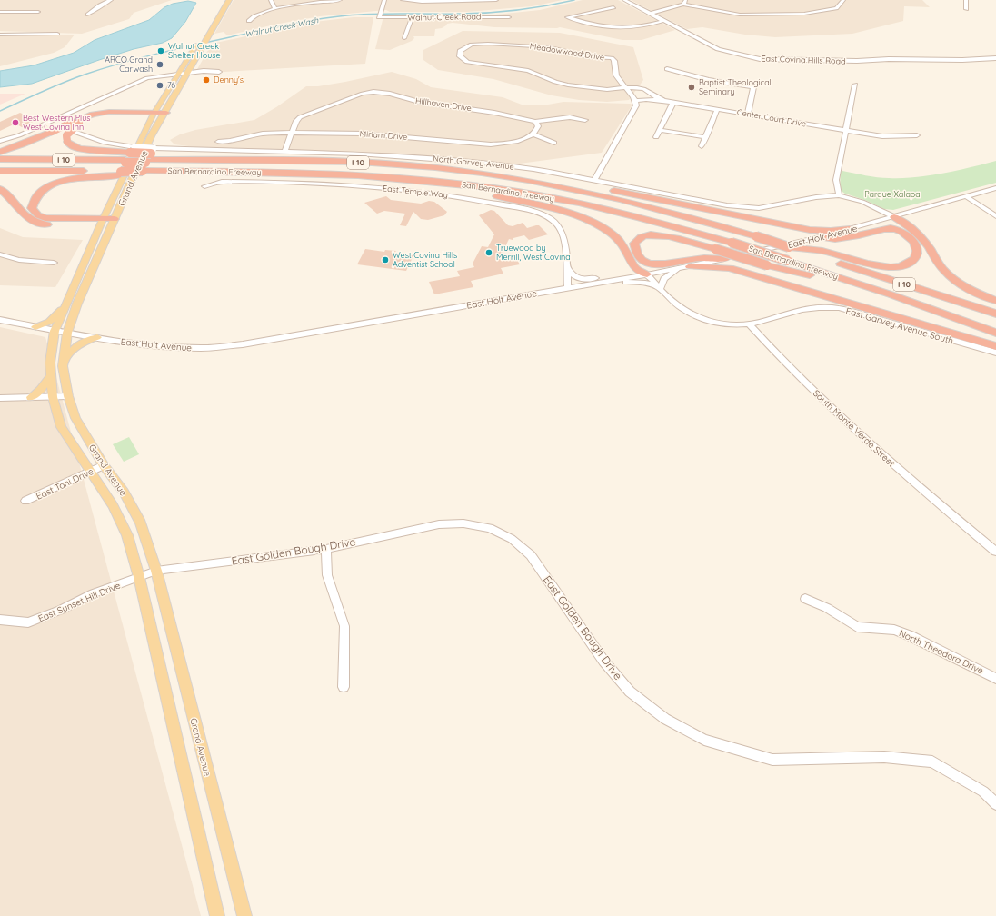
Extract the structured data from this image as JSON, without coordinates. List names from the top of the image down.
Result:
{
  "streets": {
    "highway": ["I 10", "San Bernardino Freeway"],
    "main road": ["Grand Avenue"],
    "street": [
      "Walnut Creek Road",
      "Meadowwood Drive",
      "East Covina Hills Road",
      "Hillhaven Drive",
      "Center Court Drive",
      "Miriam Drive",
      "North Garvey Avenue",
      "East Temple Way",
      "East Holt Avenue",
      "East Garvey Avenue South",
      "South Monte Verde Street",
      "East Toni Drive",
      "East Golden Bough Drive",
      "East Sunset Hill Drive",
      "North Theodora Drive"
    ]
  },
  "crossings": [
    ["Meadowwood Drive", "Center Court Drive"],
    ["Hillhaven Drive", "Miriam Drive"],
    ["Hillhaven Drive", "North Garvey Avenue"],
    ["I 10", "North Garvey Avenue"],
    ["North Garvey Avenue", "San Bernardino Freeway"],
    ["North Garvey Avenue", "East Holt Avenue"],
    ["Grand Avenue", "East Holt Avenue"],
    ["Grand Avenue", "East Toni Drive"],
    ["Grand Avenue", "East Golden Bough Drive"],
    ["Grand Avenue", "East Sunset Hill Drive"],
    ["East Temple Way", "East Holt Avenue"],
    ["East Holt Avenue", "East Garvey Avenue South"],
    ["East Garvey Avenue South", "South Monte Verde Street"],
    ["East Golden Bough Drive", "East Sunset Hill Drive"]
  ],
  "water": ["Walnut Creek Wash"],
  "parks": ["Parque Xalapa"],
  "places": [
    "Walnut Creek Shelter House",
    "ARCO Grand Carwash",
    "Denny's",
    "76",
    "Baptist Theological Seminary",
    "Best Western Plus West Covina Inn",
    "Truewood by Merrill, West Covina",
    "West Covina Hills Adventist School"
  ]
}
